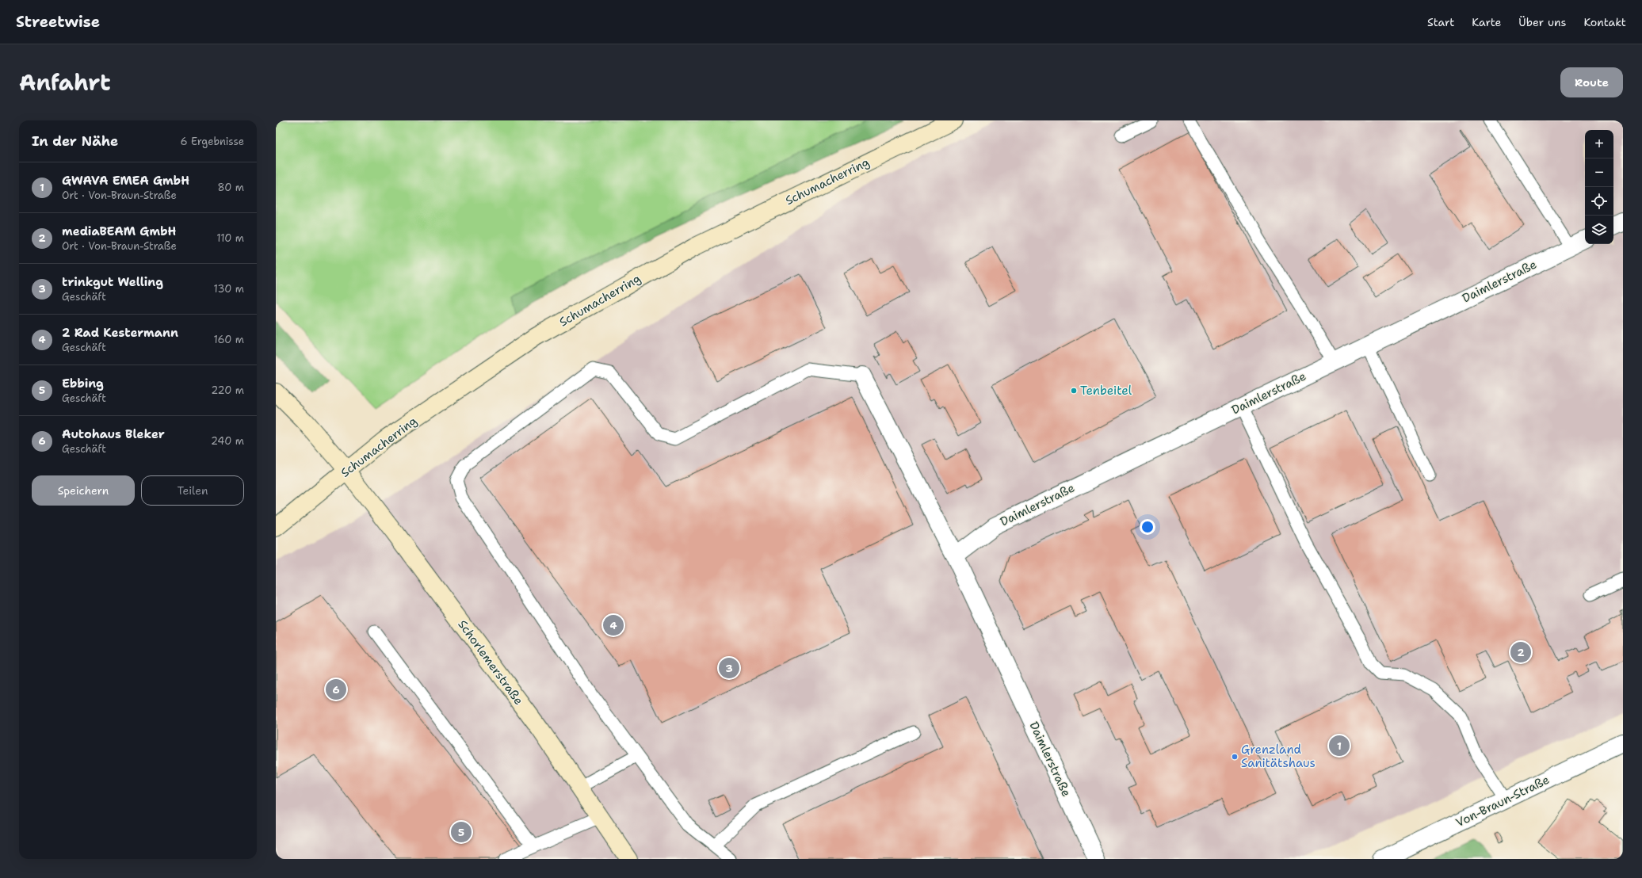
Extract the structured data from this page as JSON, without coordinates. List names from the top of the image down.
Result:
{
  "streets": {
    "main road": ["Schumacherring", "Schorlemerstraße"],
    "street": ["Daimlerstraße", "Von-Braun-Straße"]
  },
  "crossings": [
    ["Schumacherring", "Schorlemerstraße"]
  ],
  "places": ["Tenbeitel", "Grenzland Sanitätshaus"],
  "page": {
    "header": "Streetwise",
    "nav": [
      "Start",
      "Karte",
      "Über uns",
      "Kontakt"
    ],
    "title": "Anfahrt",
    "buttons": [
      "Route",
      ["Speichern", "Teilen"]
    ],
    "heading": ["In der Nähe", "6 Ergebnisse"],
    "map_buttons": ["+", "−"],
    "list": [
      {
        "mark": "1",
        "name": "GWAVA EMEA GmbH",
        "note": "Ort · Von-Braun-Straße",
        "value": "80 m"
      },
      {
        "mark": "2",
        "name": "mediaBEAM GmbH",
        "note": "Ort · Von-Braun-Straße",
        "value": "110 m"
      },
      {
        "mark": "3",
        "name": "trinkgut Welling",
        "note": "Geschäft",
        "value": "130 m"
      },
      {
        "mark": "4",
        "name": "2 Rad Kestermann",
        "note": "Geschäft",
        "value": "160 m"
      },
      {
        "mark": "5",
        "name": "Ebbing",
        "note": "Geschäft",
        "value": "220 m"
      },
      {
        "mark": "6",
        "name": "Autohaus Bleker",
        "note": "Geschäft",
        "value": "240 m"
      }
    ],
    "pins": [
      "4",
      "2",
      "3",
      "6",
      "1",
      "5"
    ]
  }
}
